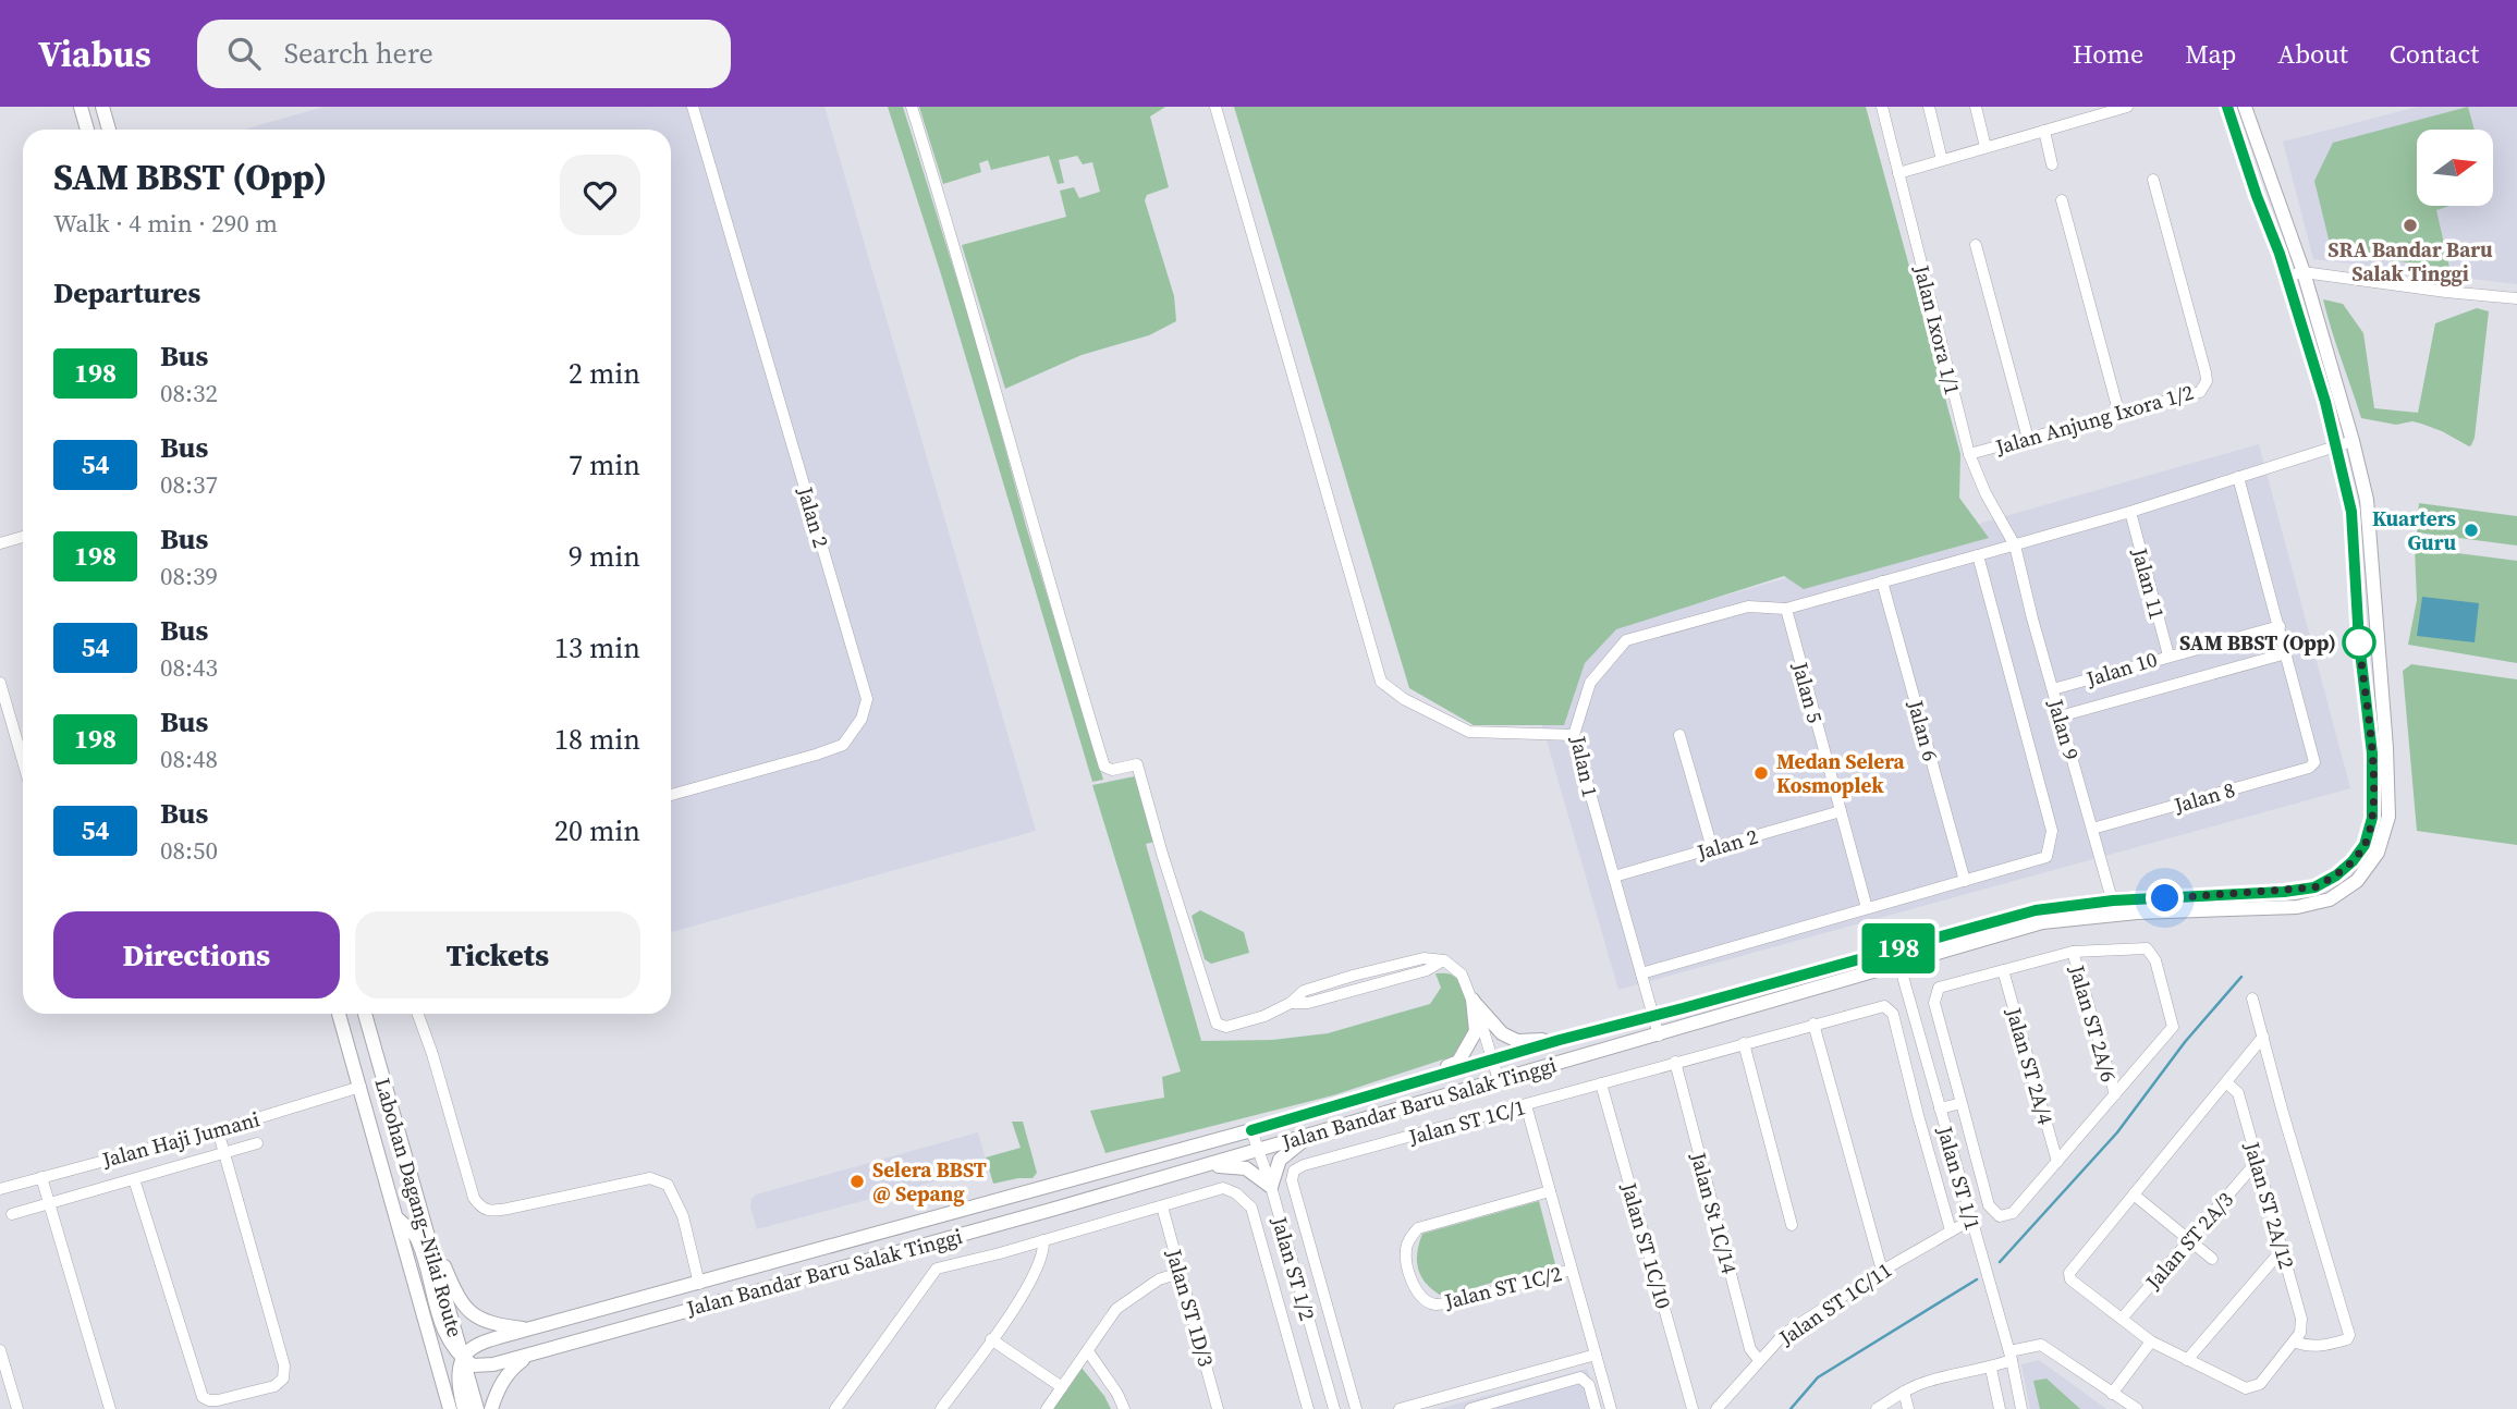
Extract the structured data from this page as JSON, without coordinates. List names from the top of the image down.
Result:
{
  "streets": {
    "main road": ["Jalan Bandar Baru Salak Tinggi", "Labohan Dagang–Nilai Route"],
    "street": [
      "Jalan Ixora 1/1",
      "Jalan Anjung Ixora 1/2",
      "Jalan 2",
      "Jalan 11",
      "Jalan 10",
      "Jalan 5",
      "Jalan 9",
      "Jalan 6",
      "Jalan 1",
      "Jalan 8",
      "Jalan ST 2A/6",
      "Jalan ST 2A/4",
      "Jalan ST 1C/1",
      "Jalan Haji Jumani",
      "Jalan ST 1/1",
      "Jalan ST 2A/12",
      "Jalan St 1C/14",
      "Jalan ST 2A/3",
      "Jalan ST 1C/10",
      "Jalan ST 1/2",
      "Jalan ST 1C/2",
      "Jalan ST 1C/11",
      "Jalan ST 1D/3"
    ]
  },
  "crossings": [
    ["Jalan Ixora 1/1", "Jalan Anjung Ixora 1/2"],
    ["Jalan Ixora 1/1", "Jalan 9"],
    ["Jalan 2", "Jalan 5"],
    ["Jalan 2", "Jalan 1"],
    ["Jalan 11", "Jalan 10"],
    ["Jalan 10", "Jalan 9"],
    ["Jalan 10", "Jalan 8"],
    ["Jalan 5", "Jalan 1"],
    ["Jalan 9", "Jalan 8"],
    ["Jalan 9", "Jalan Bandar Baru Salak Tinggi"],
    ["Jalan 1", "Jalan Bandar Baru Salak Tinggi"],
    ["Jalan Bandar Baru Salak Tinggi", "Jalan ST 1/1"],
    ["Jalan Bandar Baru Salak Tinggi", "Labohan Dagang–Nilai Route"],
    ["Jalan Bandar Baru Salak Tinggi", "Jalan ST 1/2"],
    ["Jalan ST 1C/1", "Jalan St 1C/14"],
    ["Jalan ST 1C/1", "Jalan ST 1C/10"],
    ["Jalan ST 1C/1", "Jalan ST 1C/11"],
    ["Jalan Haji Jumani", "Labohan Dagang–Nilai Route"],
    ["Jalan ST 1/1", "Jalan ST 1C/11"],
    ["Jalan ST 2A/12", "Jalan ST 2A/3"],
    ["Jalan St 1C/14", "Jalan ST 1C/11"]
  ],
  "places": [
    "SRA Bandar Baru Salak Tinggi",
    "Kuarters Guru",
    "SAM BBST (Opp)",
    "Medan Selera Kosmoplek",
    "Selera BBST @ Sepang"
  ],
  "lines": ["bus line 198"],
  "north": "right",
  "page": {
    "header": "Viabus",
    "search": "Search here",
    "nav": [
      "Home",
      "Map",
      "About",
      "Contact"
    ],
    "on_map": "198",
    "heading": [
      ["SAM BBST (Opp)", "Walk · 4 min · 290 m"],
      "Departures"
    ],
    "list": [
      {
        "mark": "198",
        "name": "Bus",
        "note": "08:32",
        "value": "2 min"
      },
      {
        "mark": "54",
        "name": "Bus",
        "note": "08:37",
        "value": "7 min"
      },
      {
        "mark": "198",
        "name": "Bus",
        "note": "08:39",
        "value": "9 min"
      },
      {
        "mark": "54",
        "name": "Bus",
        "note": "08:43",
        "value": "13 min"
      },
      {
        "mark": "198",
        "name": "Bus",
        "note": "08:48",
        "value": "18 min"
      },
      {
        "mark": "54",
        "name": "Bus",
        "note": "08:50",
        "value": "20 min"
      }
    ],
    "buttons": ["Directions", "Tickets"]
  }
}
